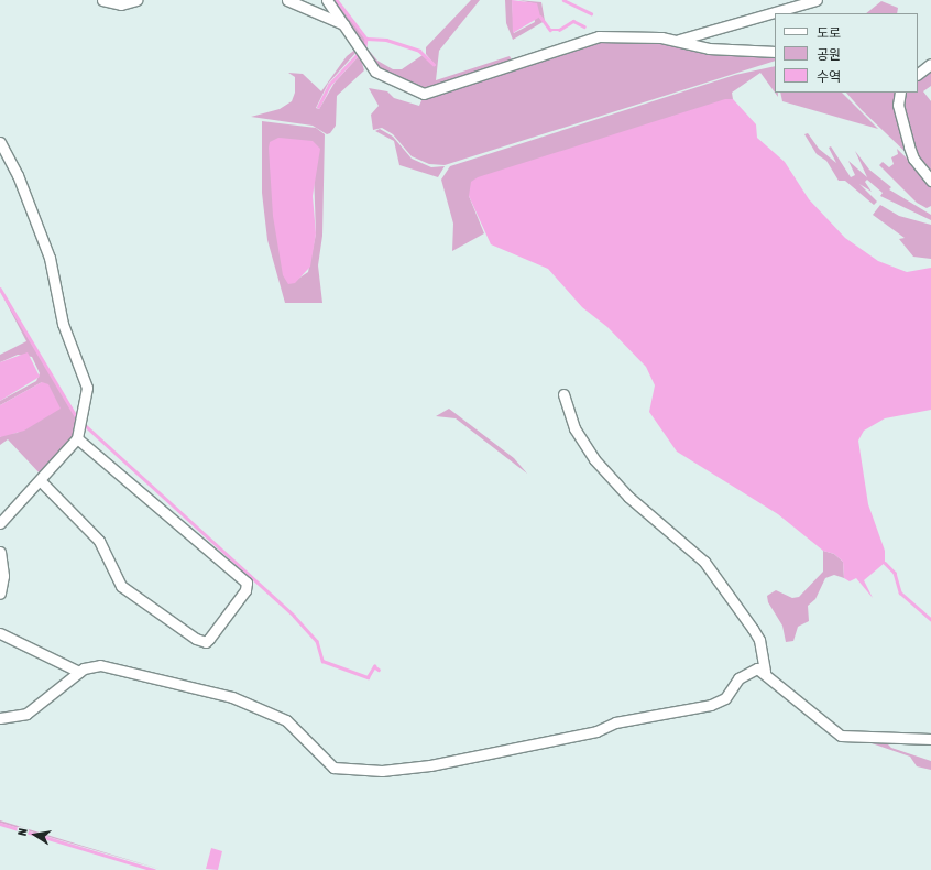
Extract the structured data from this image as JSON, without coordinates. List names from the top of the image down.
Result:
{
  "legend": ["도로", "공원", "수역"],
  "north": "left"
}
